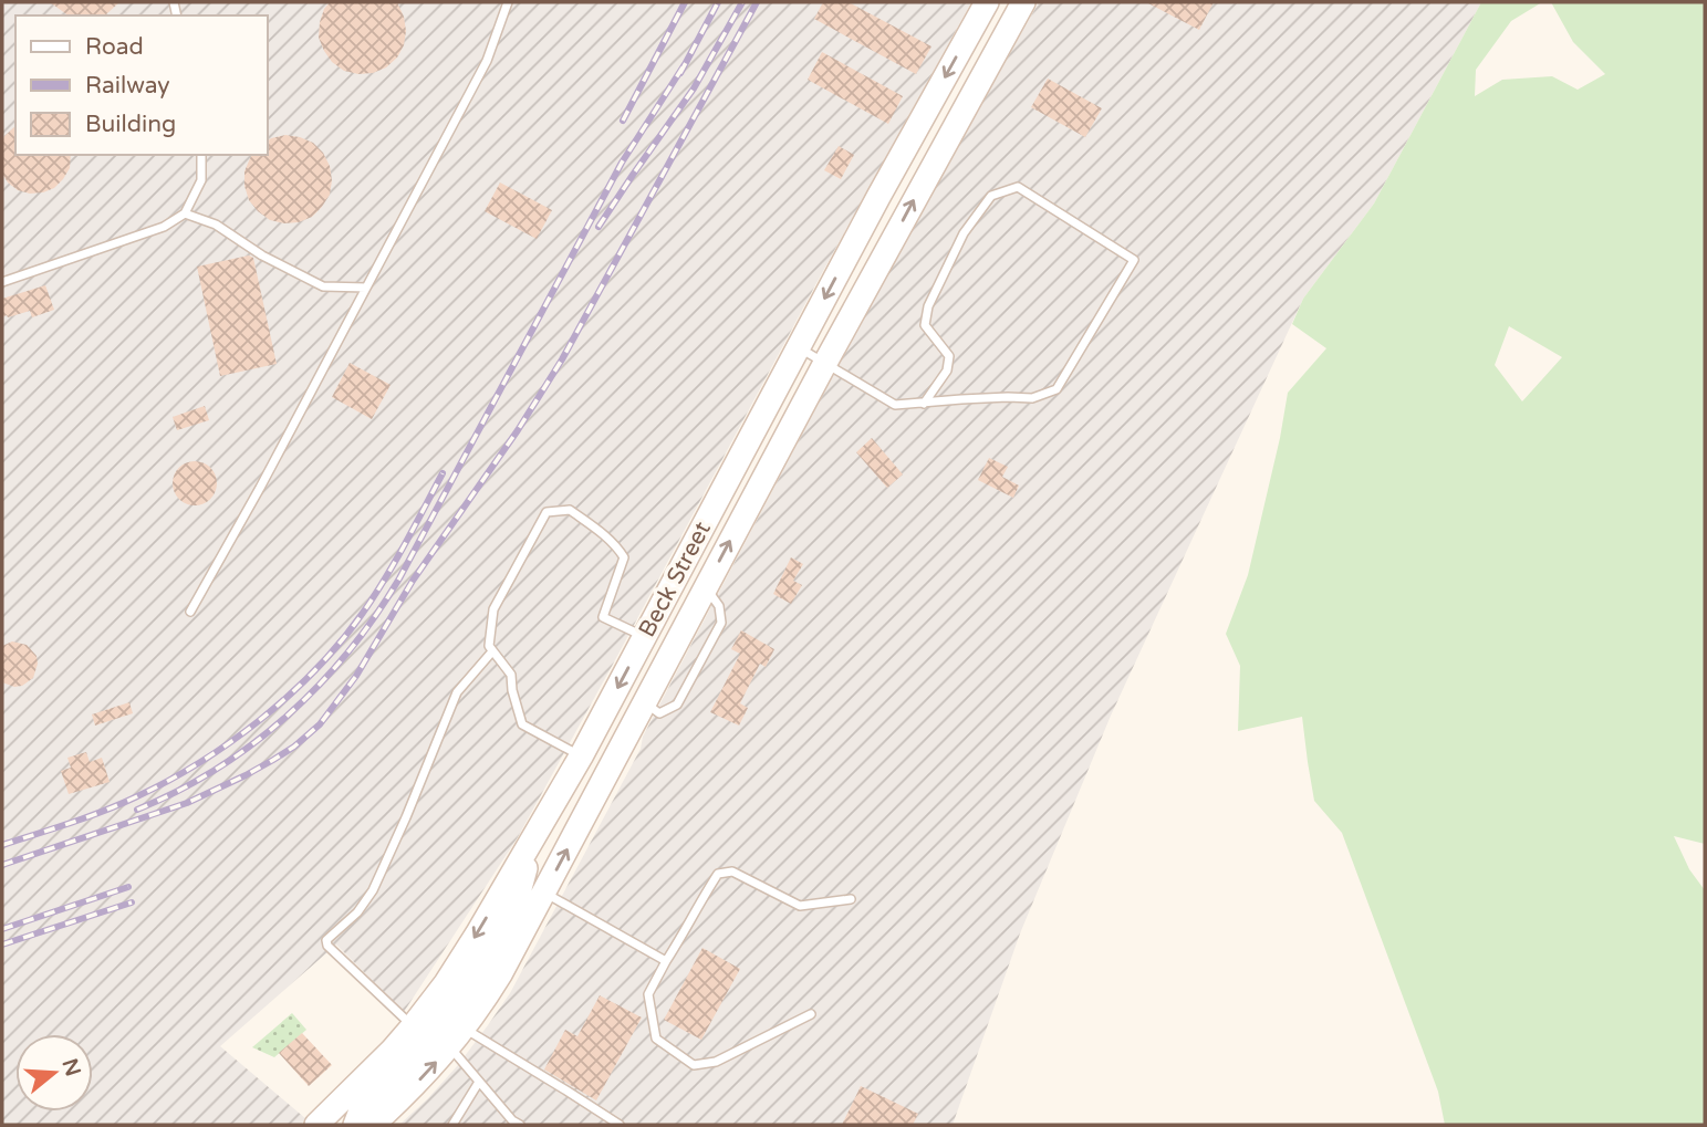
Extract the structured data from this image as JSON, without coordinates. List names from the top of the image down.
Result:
{
  "streets": {
    "main road": ["Beck Street"]
  },
  "legend": ["Road", "Railway", "Building"],
  "north": "right"
}
